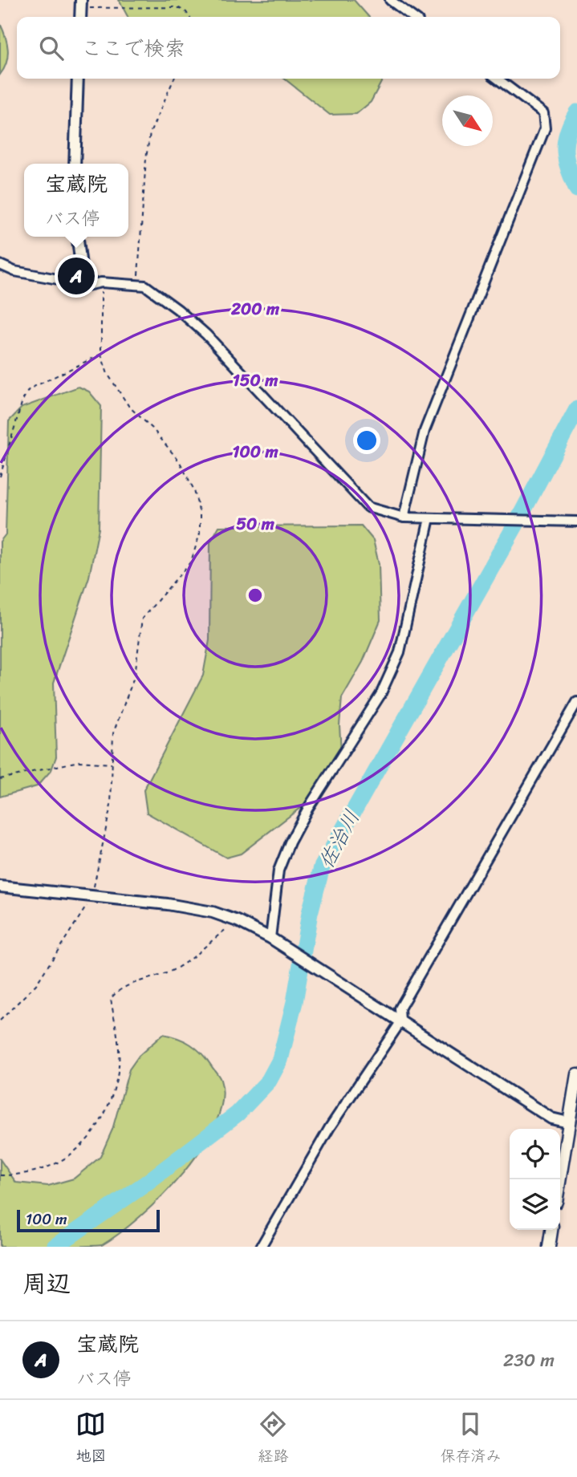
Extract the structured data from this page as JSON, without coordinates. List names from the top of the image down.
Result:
{
  "water": ["佐治川"],
  "scale_bar": "100 m",
  "north": "bottom right",
  "page": {
    "search": "ここで検索",
    "popup": ["宝蔵院", "バス停"],
    "pins": "A",
    "scale": "100 m",
    "heading": "周辺",
    "list": [
      {
        "mark": "A",
        "name": "宝蔵院",
        "note": "バス停",
        "value": "230 m"
      }
    ],
    "nav": ["地図", "経路", "保存済み"]
  },
  "rings": [
    "200 m",
    "150 m",
    "100 m",
    "50 m"
  ]
}
